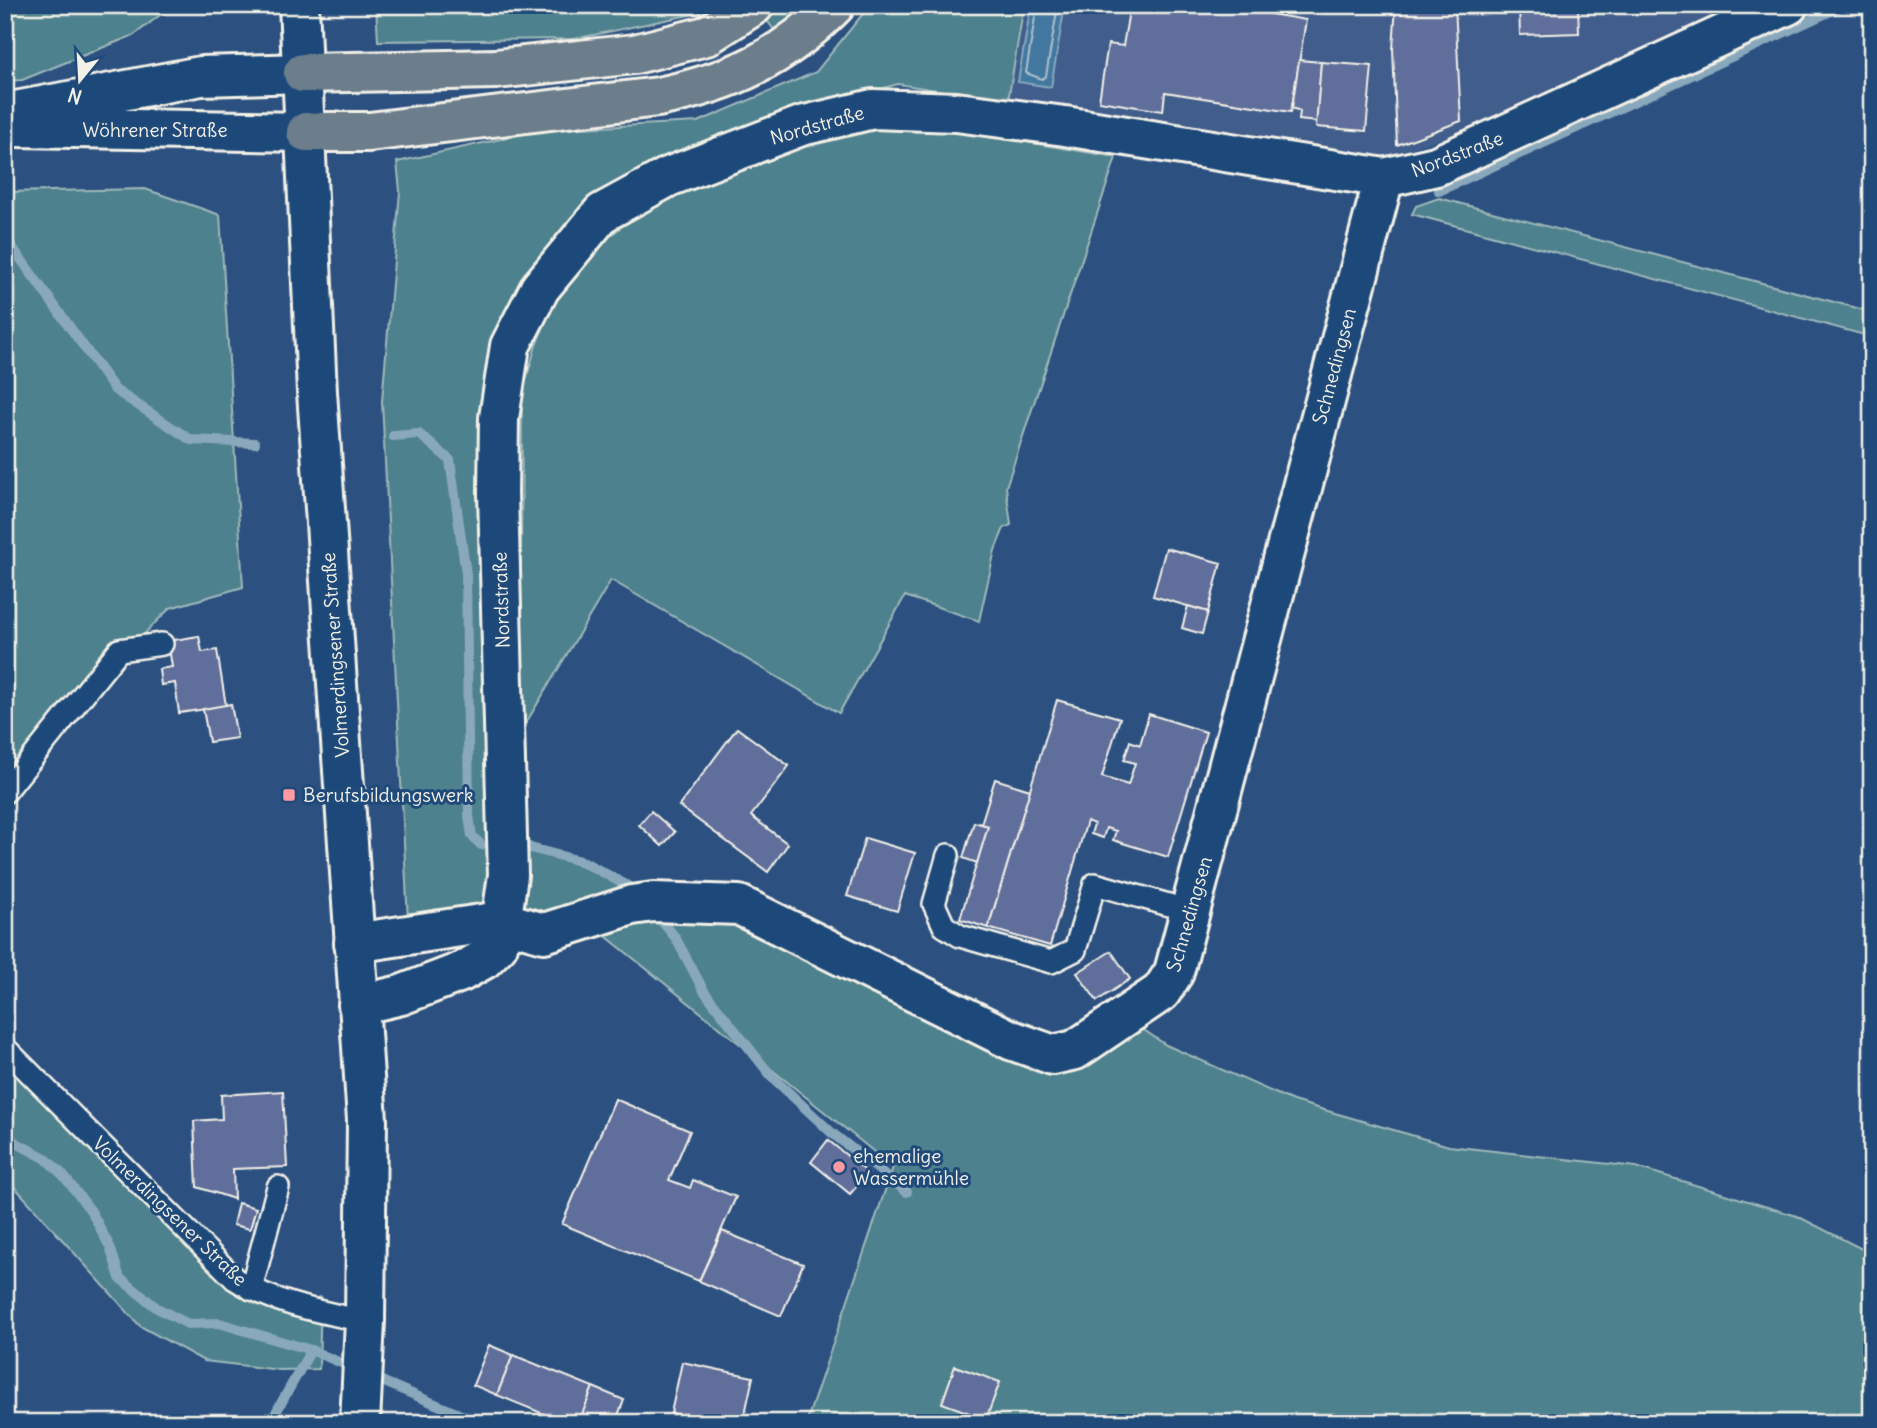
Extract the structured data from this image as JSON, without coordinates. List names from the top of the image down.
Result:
{
  "streets": {
    "street": [
      "Nordstraße",
      "Wöhrener Straße",
      "Schnedingsen",
      "Volmerdingsener Straße"
    ]
  },
  "crossings": [
    ["Nordstraße", "Schnedingsen"],
    ["Nordstraße", "Volmerdingsener Straße"],
    ["Wöhrener Straße", "Volmerdingsener Straße"]
  ],
  "places": {
    "transit": ["Berufsbildungswerk"],
    "other": ["ehemalige Wassermühle"]
  },
  "north": "bottom"
}
